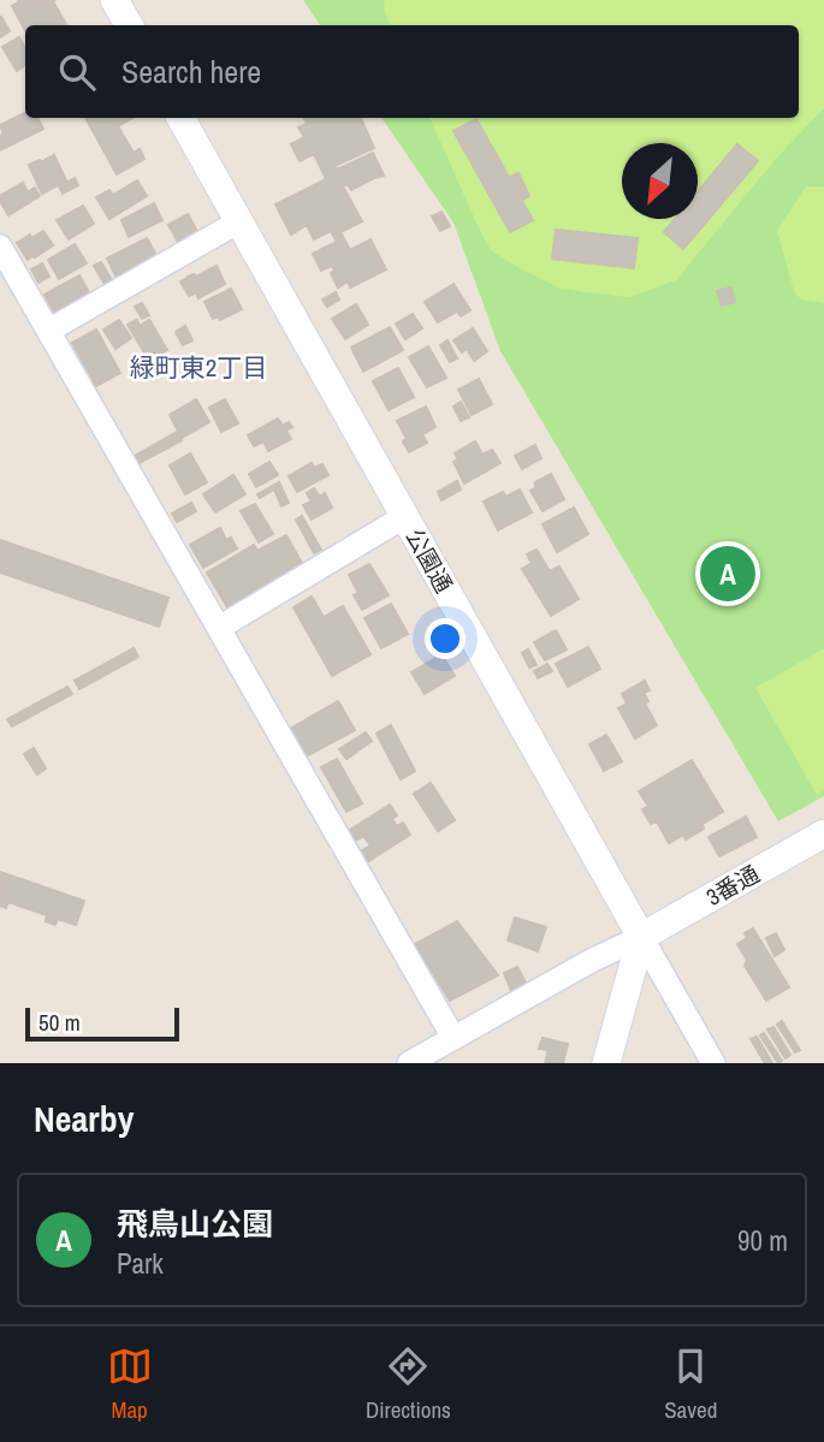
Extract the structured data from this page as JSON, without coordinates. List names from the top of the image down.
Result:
{
  "streets": {
    "street": ["公園通", "3番通"]
  },
  "crossings": [
    ["公園通", "3番通"]
  ],
  "districts": ["緑町東2丁目"],
  "scale_bar": "50 m",
  "north": "bottom left",
  "page": {
    "search": "Search here",
    "pins": "A",
    "scale": "50 m",
    "heading": "Nearby",
    "list": [
      {
        "mark": "A",
        "name": "飛鳥山公園",
        "note": "Park",
        "value": "90 m"
      }
    ],
    "nav": ["Map", "Directions", "Saved"]
  }
}
